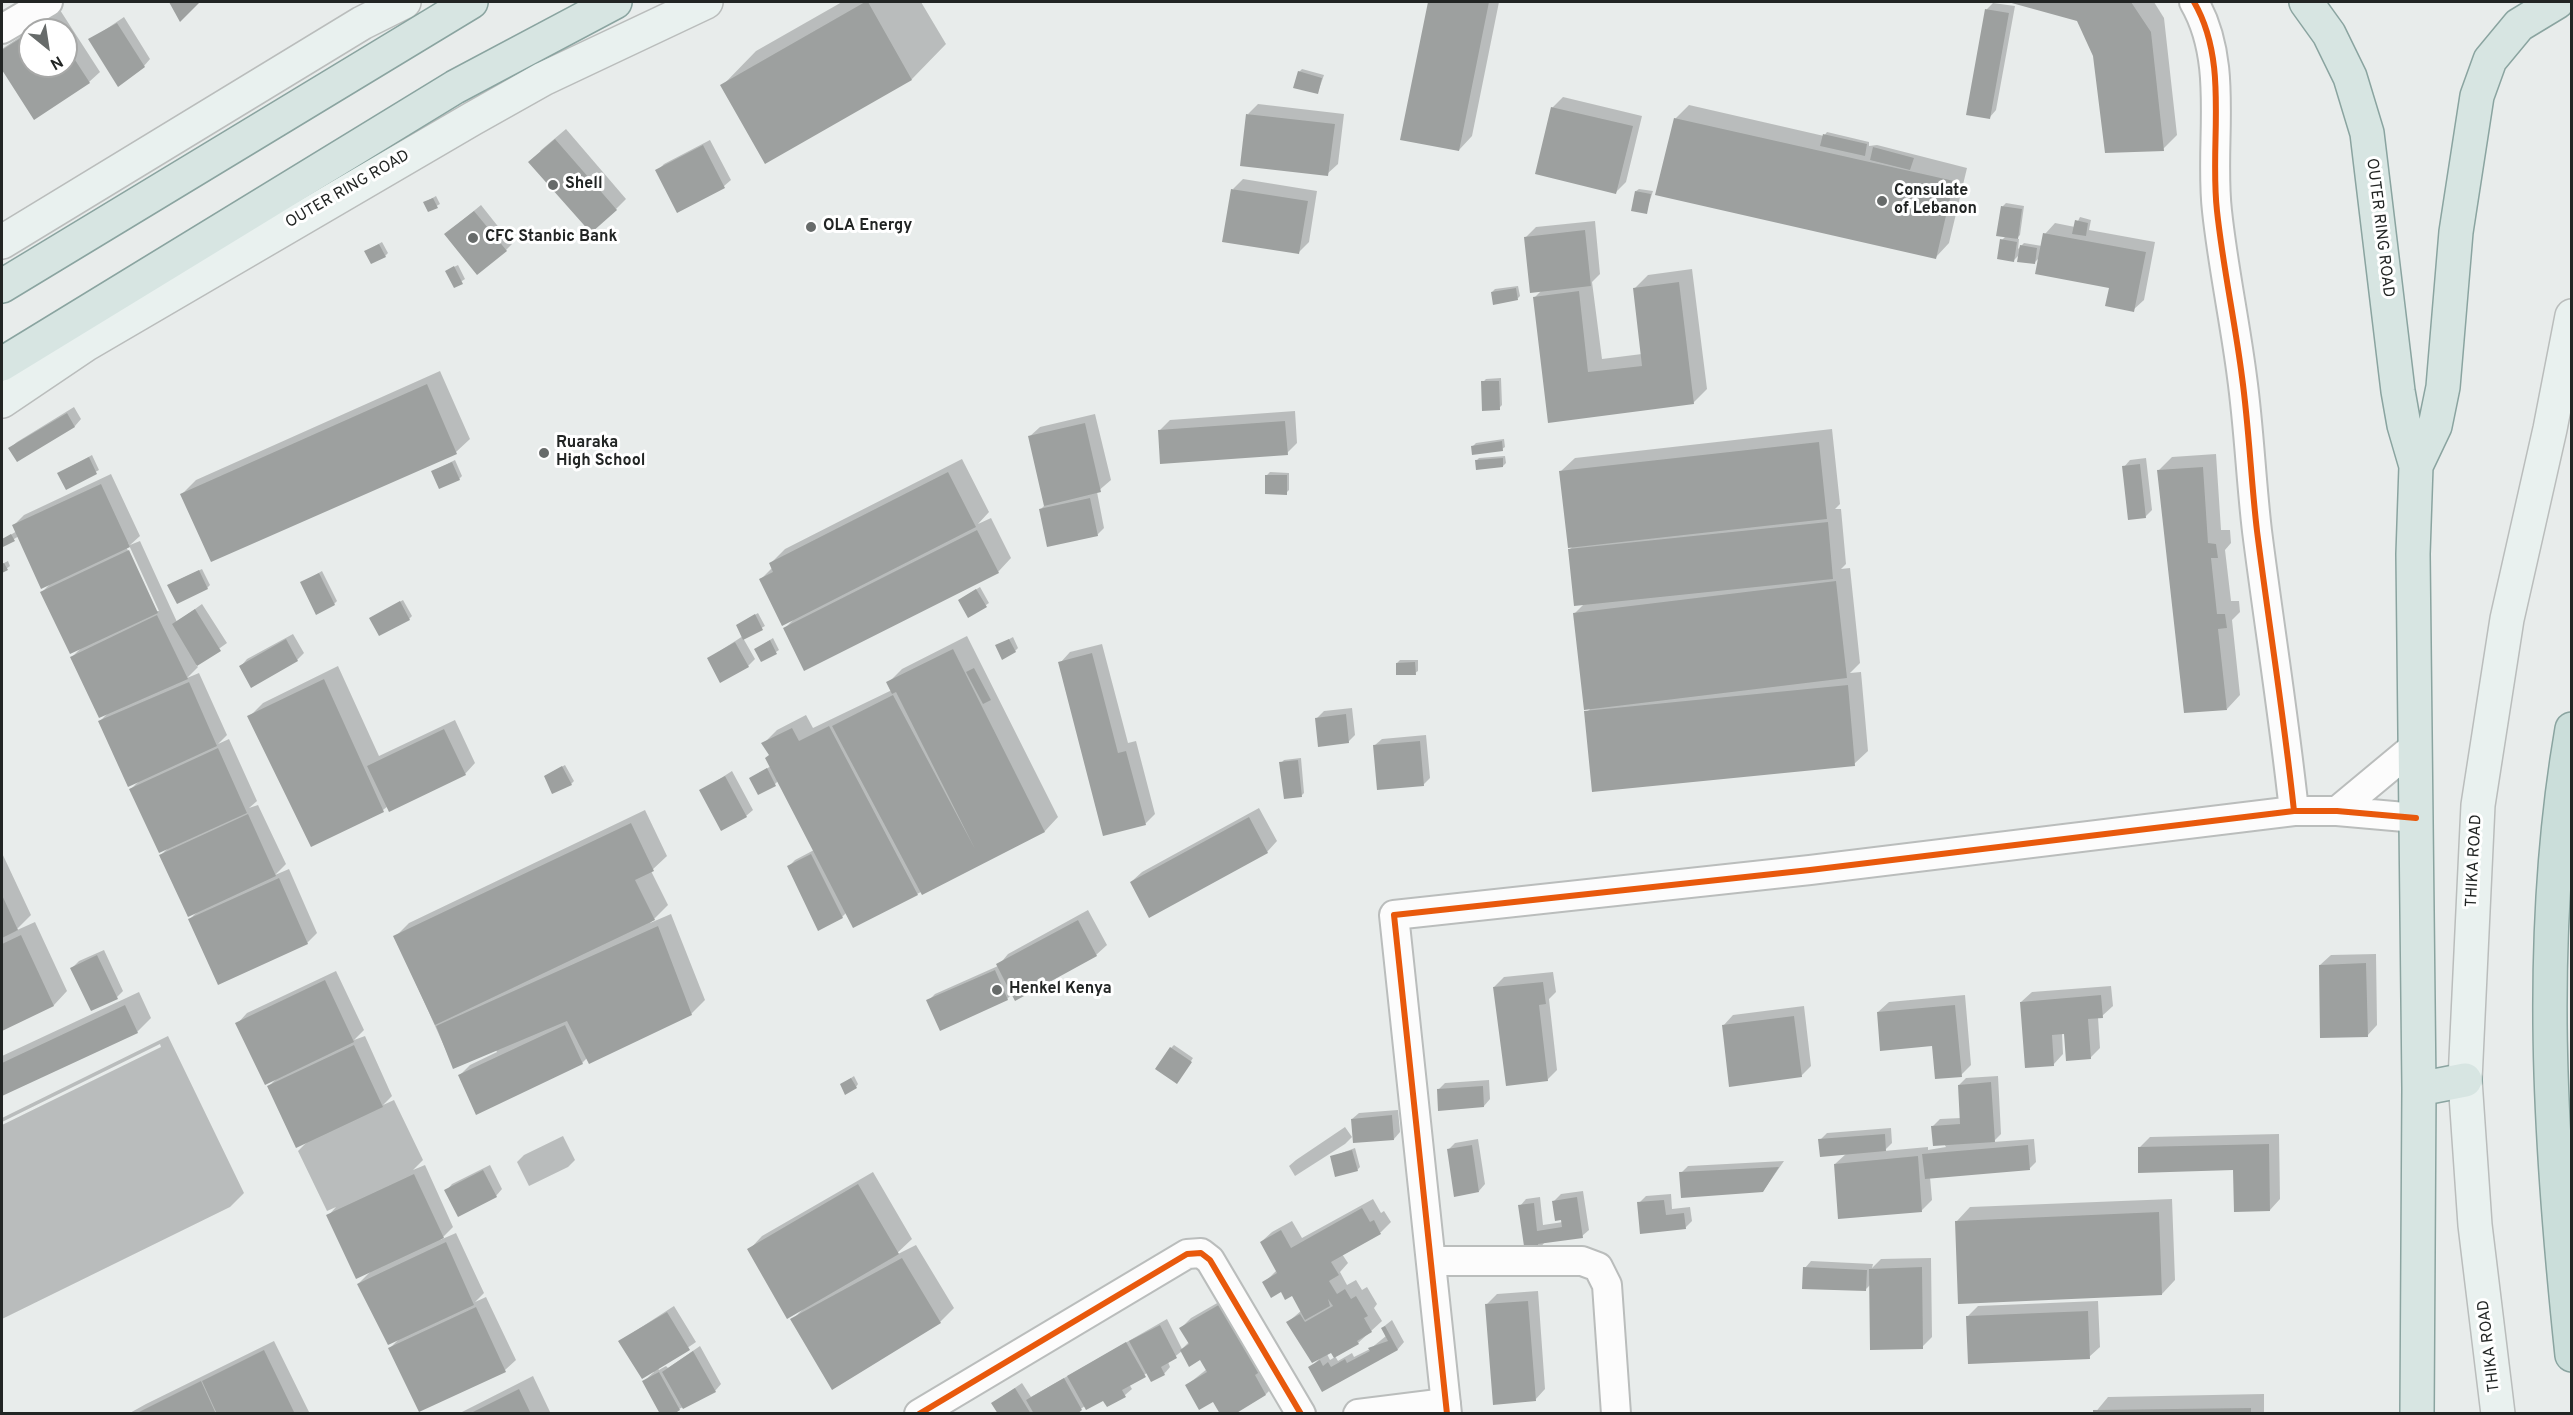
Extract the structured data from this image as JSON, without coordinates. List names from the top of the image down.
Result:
{
  "streets": {
    "main road": ["OUTER RING ROAD", "THIKA ROAD"]
  },
  "places": [
    "Shell",
    "Consulate of Lebanon",
    "OLA Energy",
    "CFC Stanbic Bank",
    "Ruaraka High School",
    "Henkel Kenya"
  ],
  "north": "bottom right"
}
